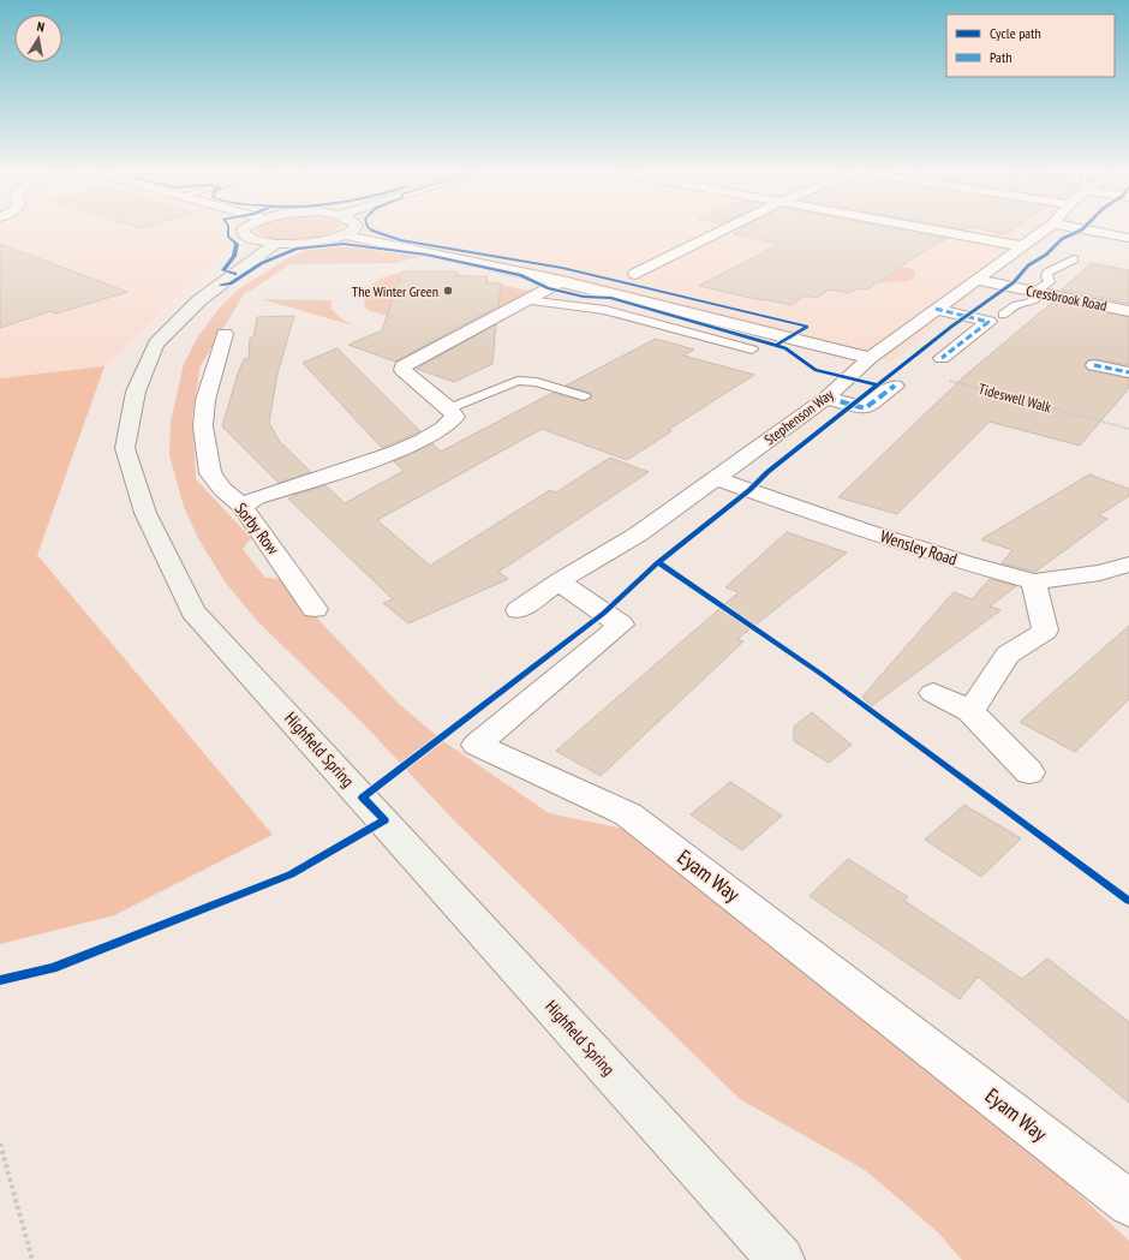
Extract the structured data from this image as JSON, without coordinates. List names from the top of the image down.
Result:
{
  "streets": {
    "main road": ["Highfield Spring"],
    "street": [
      "Cressbrook Road",
      "Stephenson Way",
      "Sorby Row",
      "Wensley Road",
      "Eyam Way"
    ],
    "path": ["Tideswell Walk"]
  },
  "crossings": [
    ["Cressbrook Road", "Stephenson Way"],
    ["Stephenson Way", "Wensley Road"],
    ["Stephenson Way", "Eyam Way"]
  ],
  "places": ["The Winter Green"],
  "legend": ["Cycle path", "Path"],
  "north": "top"
}
